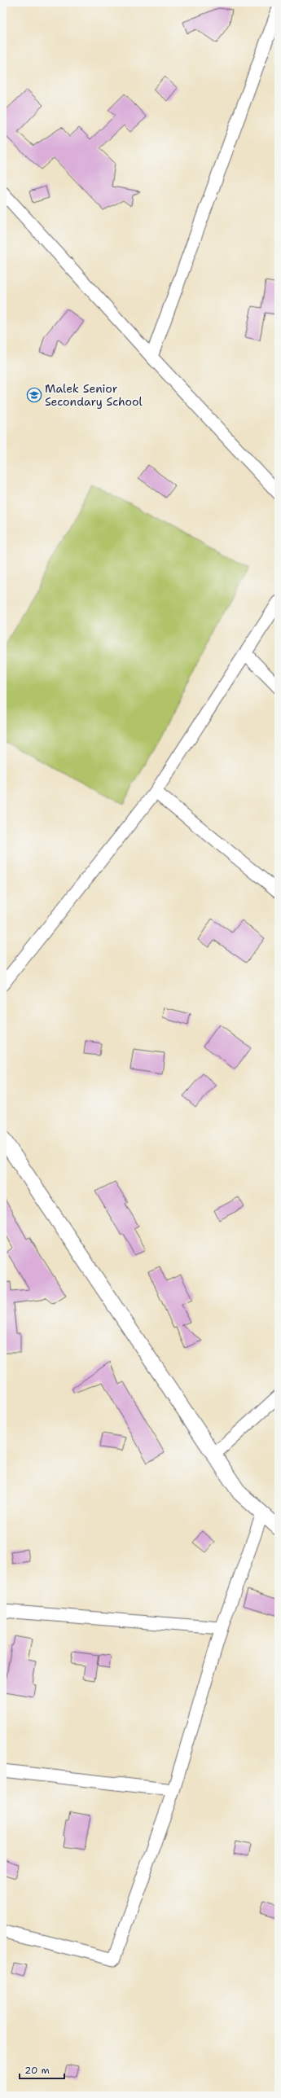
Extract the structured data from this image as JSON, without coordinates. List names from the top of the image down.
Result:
{
  "places": {
    "school or university": ["Malek Senior Secondary School"]
  },
  "scale_bar": "20 m"
}
